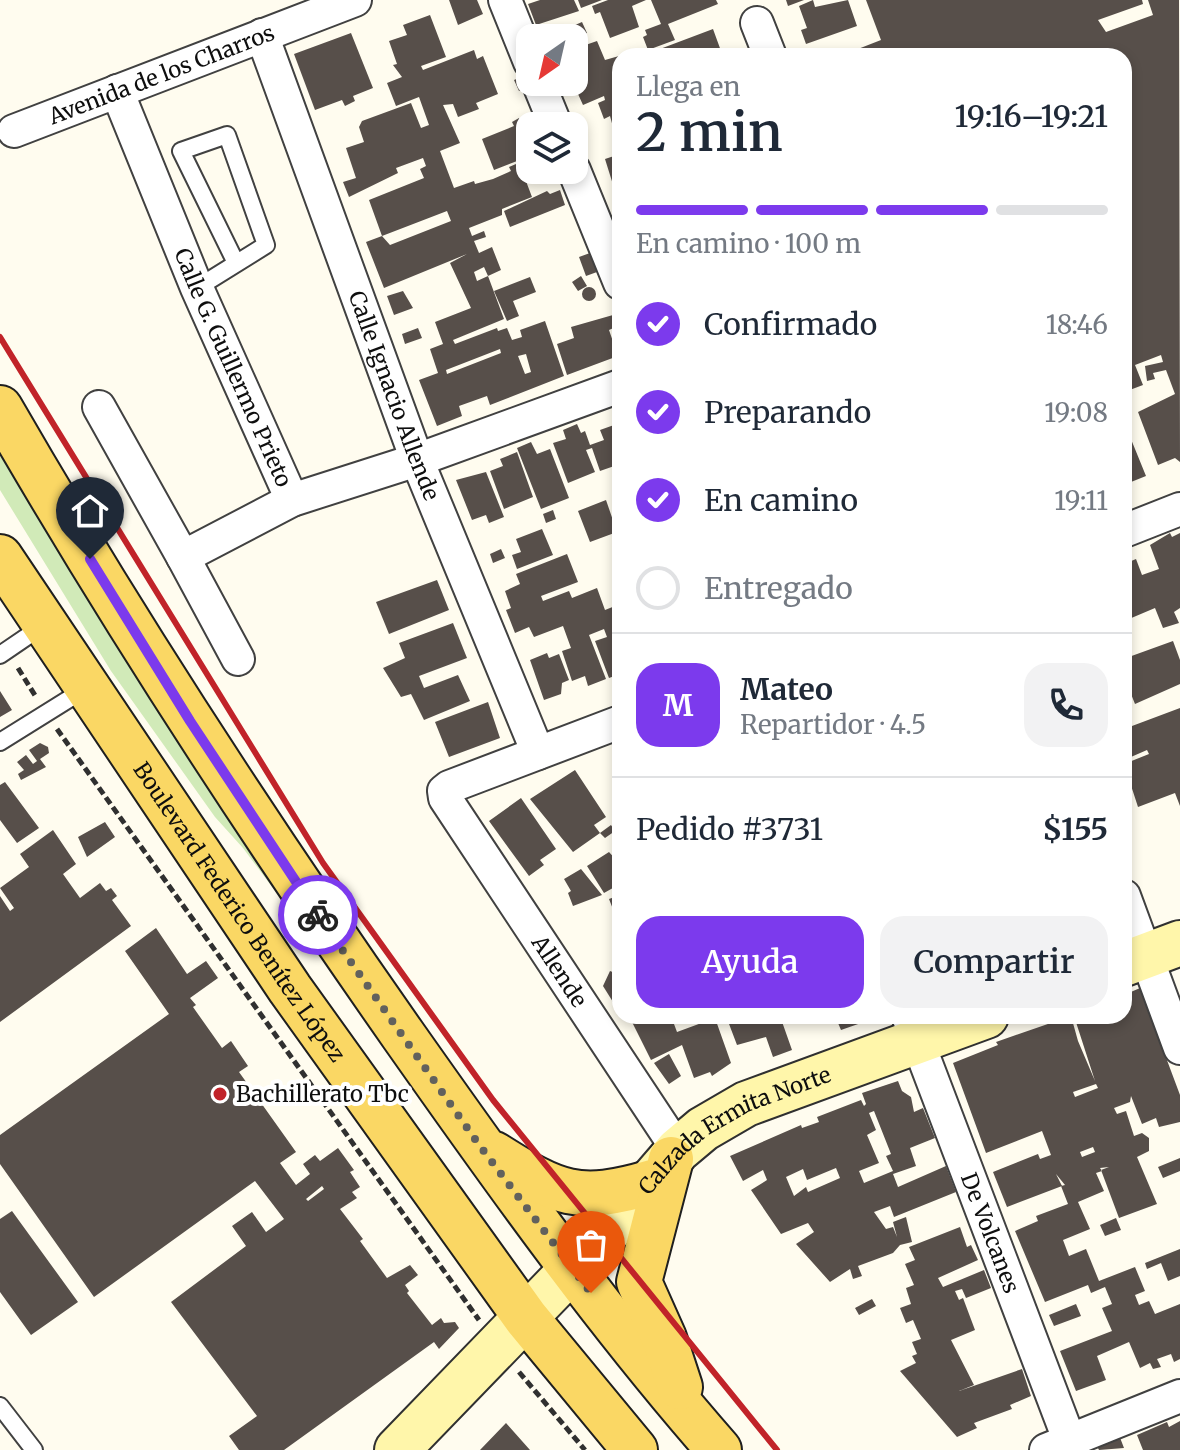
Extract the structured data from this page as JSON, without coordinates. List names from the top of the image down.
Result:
{
  "streets": {
    "main road": ["Boulevard Federico Benítez López", "Calzada Ermita Norte"],
    "street": [
      "Avenida de los Charros",
      "Calle G. Guillermo Prieto",
      "Calle Ignacio Allende",
      "Allende",
      "De Volcanes"
    ]
  },
  "crossings": [
    ["Avenida de los Charros", "Calle G. Guillermo Prieto"],
    ["Avenida de los Charros", "Calle Ignacio Allende"],
    ["Calle G. Guillermo Prieto", "Calle Ignacio Allende"],
    ["Calle Ignacio Allende", "Allende"],
    ["Boulevard Federico Benítez López", "Calzada Ermita Norte"],
    ["Allende", "Calzada Ermita Norte"],
    ["Calzada Ermita Norte", "De Volcanes"]
  ],
  "places": ["Bachillerato Tbc"],
  "north": "bottom left",
  "page": {
    "heading": ["2 min", "Llega en", "19:16–19:21"],
    "panel": [
      "Mateo",
      "Repartidor · 4.5",
      "Pedido #3731",
      "$155"
    ],
    "bar": "En camino · 100 m",
    "list": [
      ["Confirmado", "18:46"],
      ["Preparando", "19:08"],
      ["En camino", "19:11"],
      "Entregado"
    ],
    "round": "M",
    "buttons": ["Ayuda", "Compartir"]
  }
}
